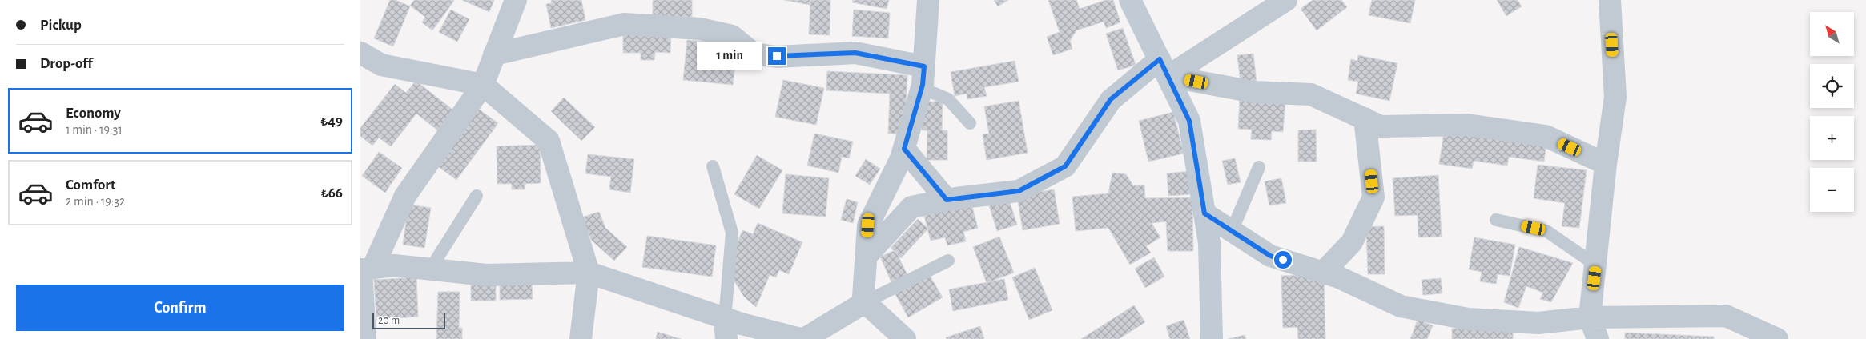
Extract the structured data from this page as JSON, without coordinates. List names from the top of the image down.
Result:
{
  "scale_bar": "20 m",
  "north": "top left",
  "page": {
    "banner": ["Pickup", "Drop-off"],
    "map_buttons": ["+", "−"],
    "bubble": "1 min",
    "list": [
      {
        "name": "Economy",
        "note": "1 min · 19:31",
        "value": "₺49"
      },
      {
        "name": "Comfort",
        "note": "2 min · 19:32",
        "value": "₺66"
      }
    ],
    "buttons": "Confirm",
    "scale": "20 m"
  }
}
